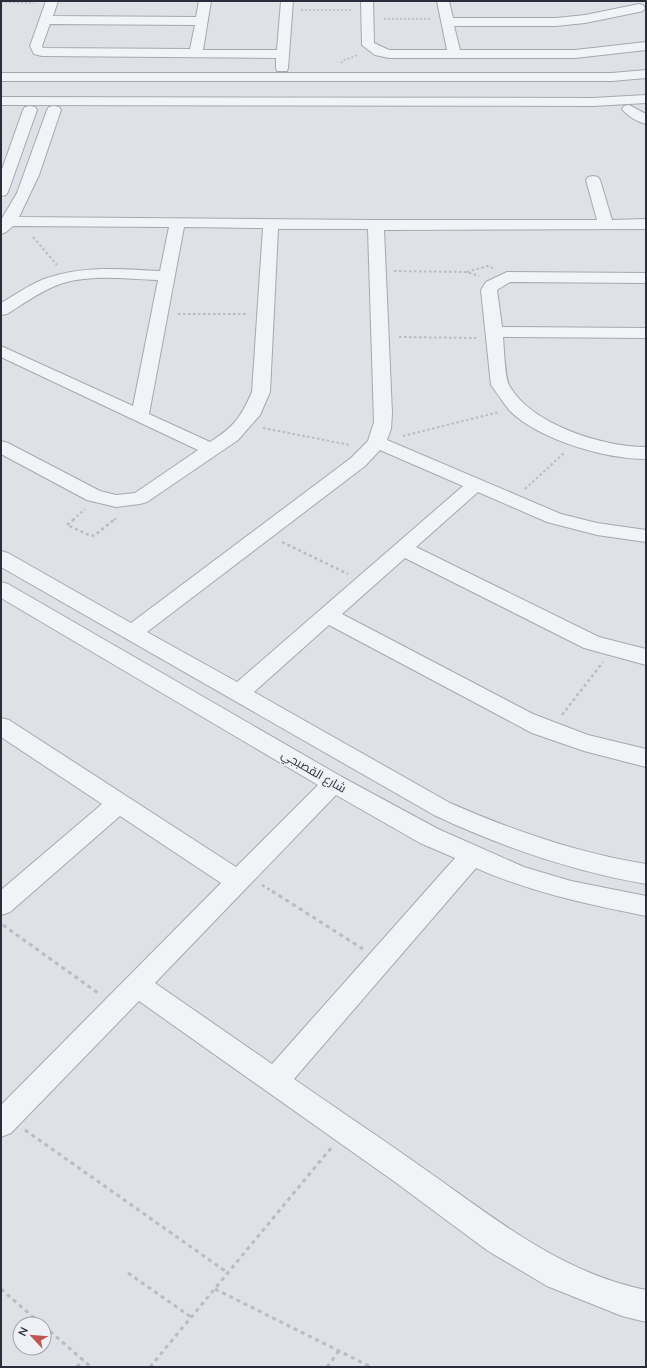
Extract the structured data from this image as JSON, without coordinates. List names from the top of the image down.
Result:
{
  "streets": {
    "street": ["شارع القصبجي"]
  },
  "north": "top left"
}
